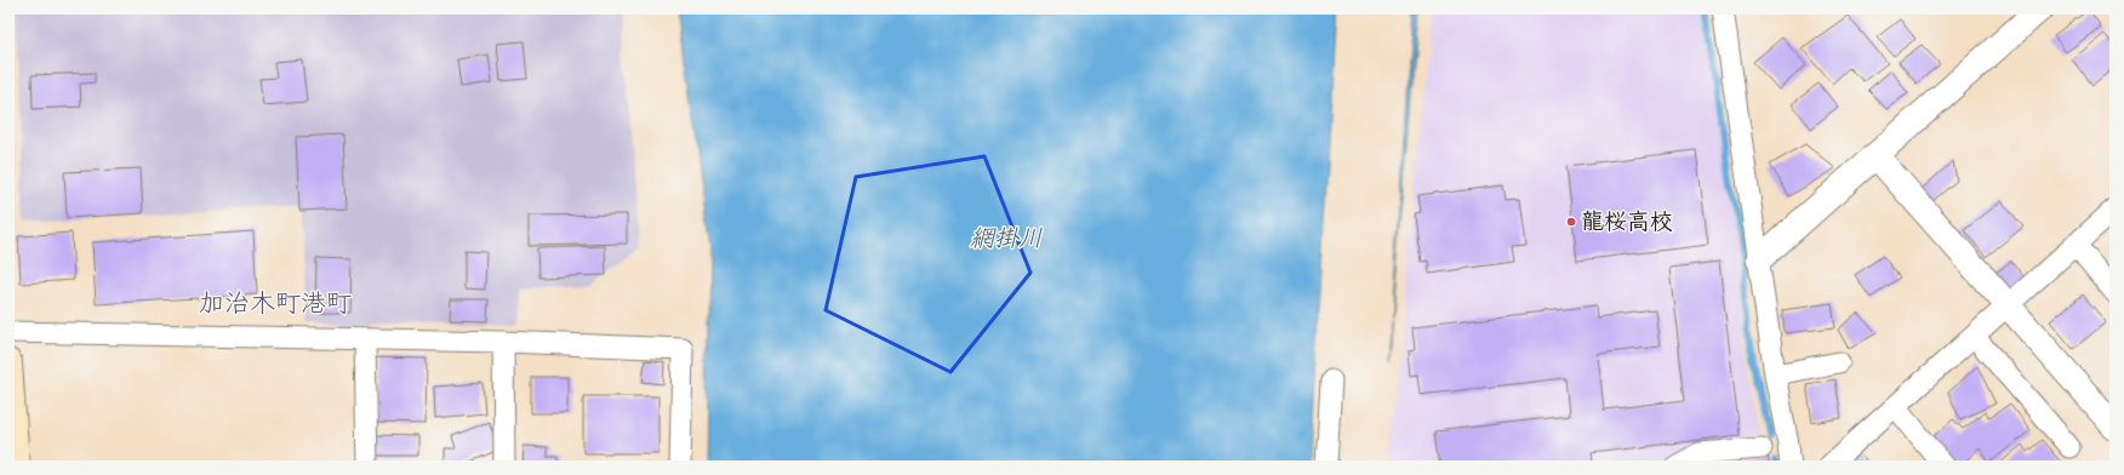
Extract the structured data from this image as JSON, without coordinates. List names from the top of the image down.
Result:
{
  "districts": ["加治木町港町"],
  "water": ["網掛川"],
  "places": ["龍桜高校"]
}
